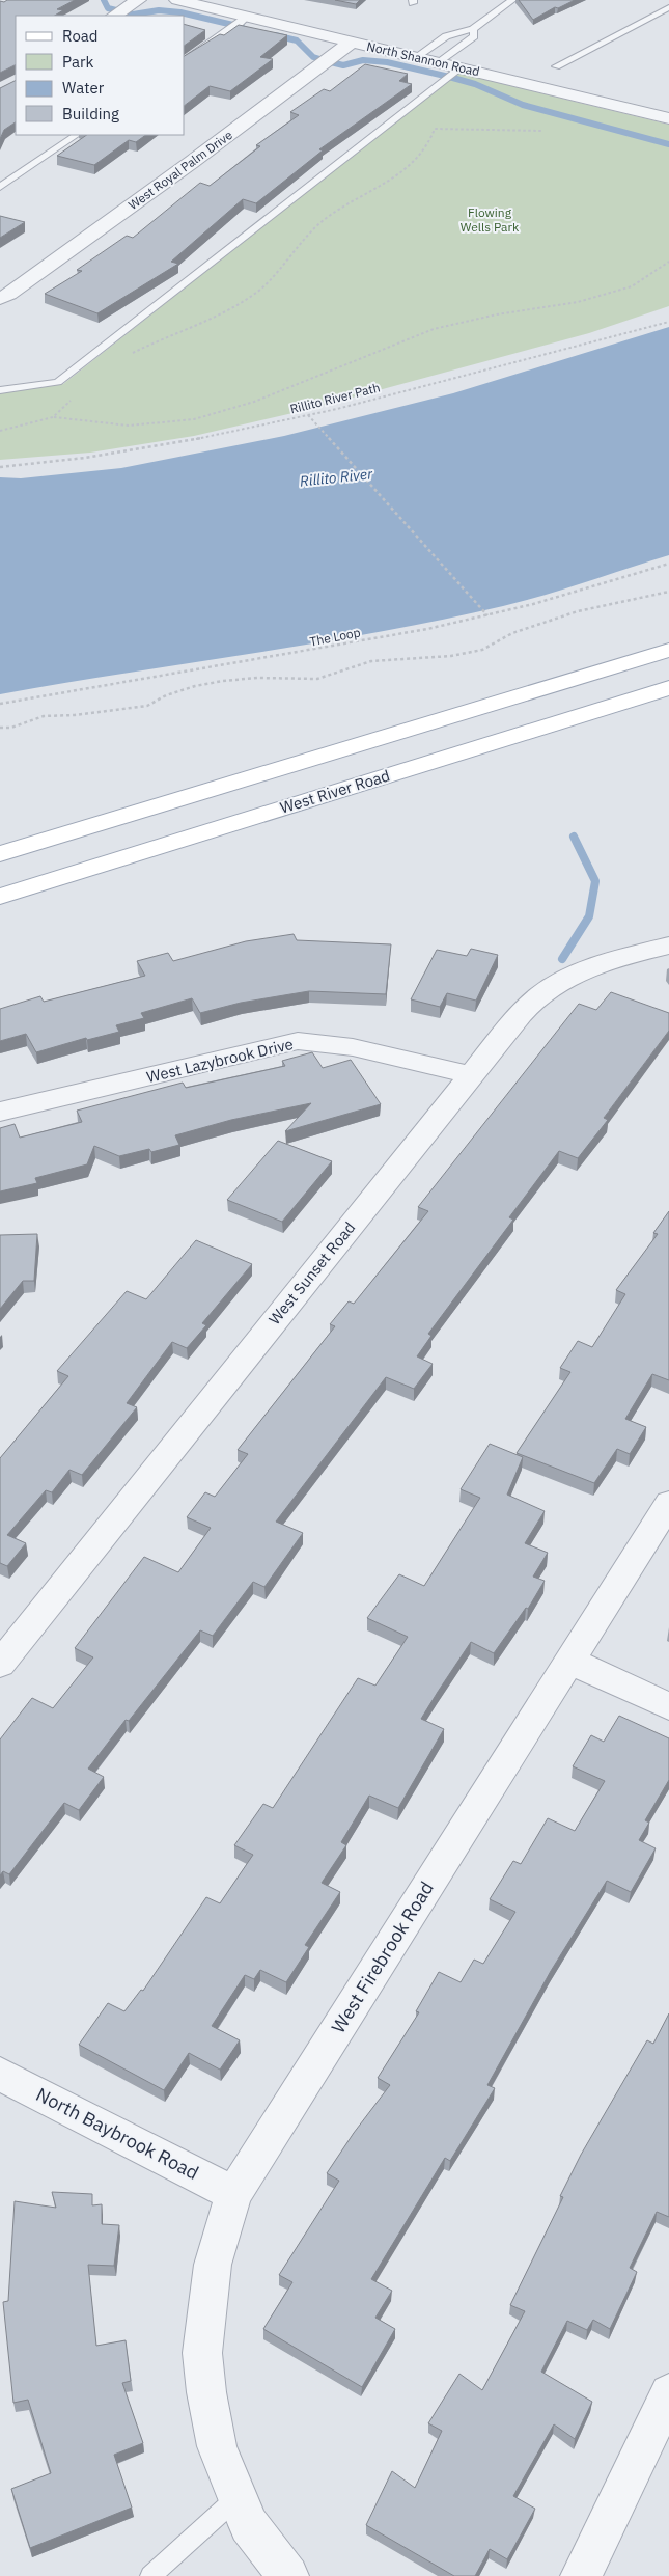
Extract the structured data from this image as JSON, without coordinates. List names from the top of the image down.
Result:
{
  "streets": {
    "main road": ["West River Road"],
    "street": [
      "North Shannon Road",
      "West Royal Palm Drive",
      "West Lazybrook Drive",
      "West Sunset Road",
      "West Firebrook Road",
      "North Baybrook Road"
    ],
    "path": ["Rillito River Path", "The Loop"]
  },
  "crossings": [
    ["North Shannon Road", "West Royal Palm Drive"],
    ["West Lazybrook Drive", "West Sunset Road"],
    ["West Firebrook Road", "North Baybrook Road"]
  ],
  "water": ["Rillito River"],
  "parks": ["Flowing Wells Park"],
  "legend": [
    "Road",
    "Park",
    "Water",
    "Building"
  ]
}
